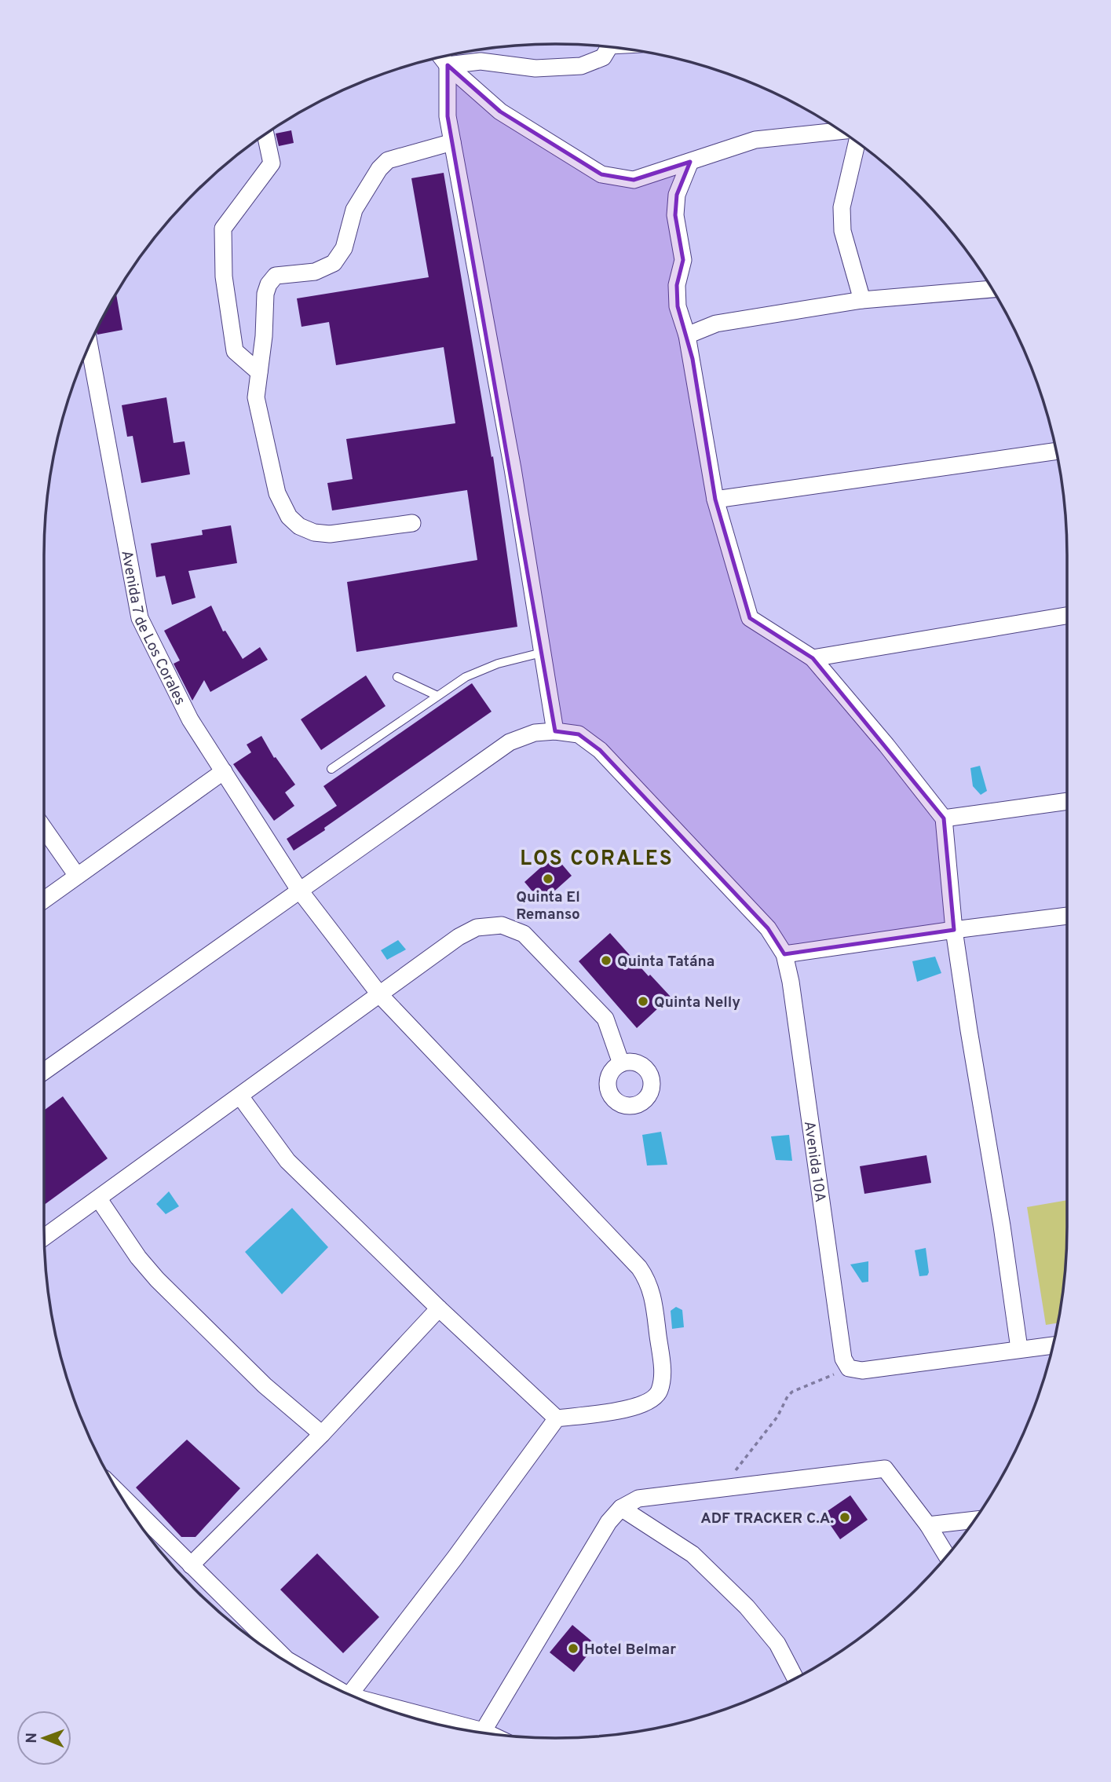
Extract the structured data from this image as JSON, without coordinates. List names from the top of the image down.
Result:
{
  "streets": {
    "street": ["Avenida 7 de Los Corales", "Avenida 10A"]
  },
  "crossings": [
    ["Avenida 7 de Los Corales", "Avenida 10A"]
  ],
  "districts": ["LOS CORALES"],
  "places": [
    "Quinta El Remanso",
    "Quinta Tatána",
    "Quinta Nelly",
    "ADF TRACKER C.A.",
    "Hotel Belmar"
  ],
  "north": "left"
}
